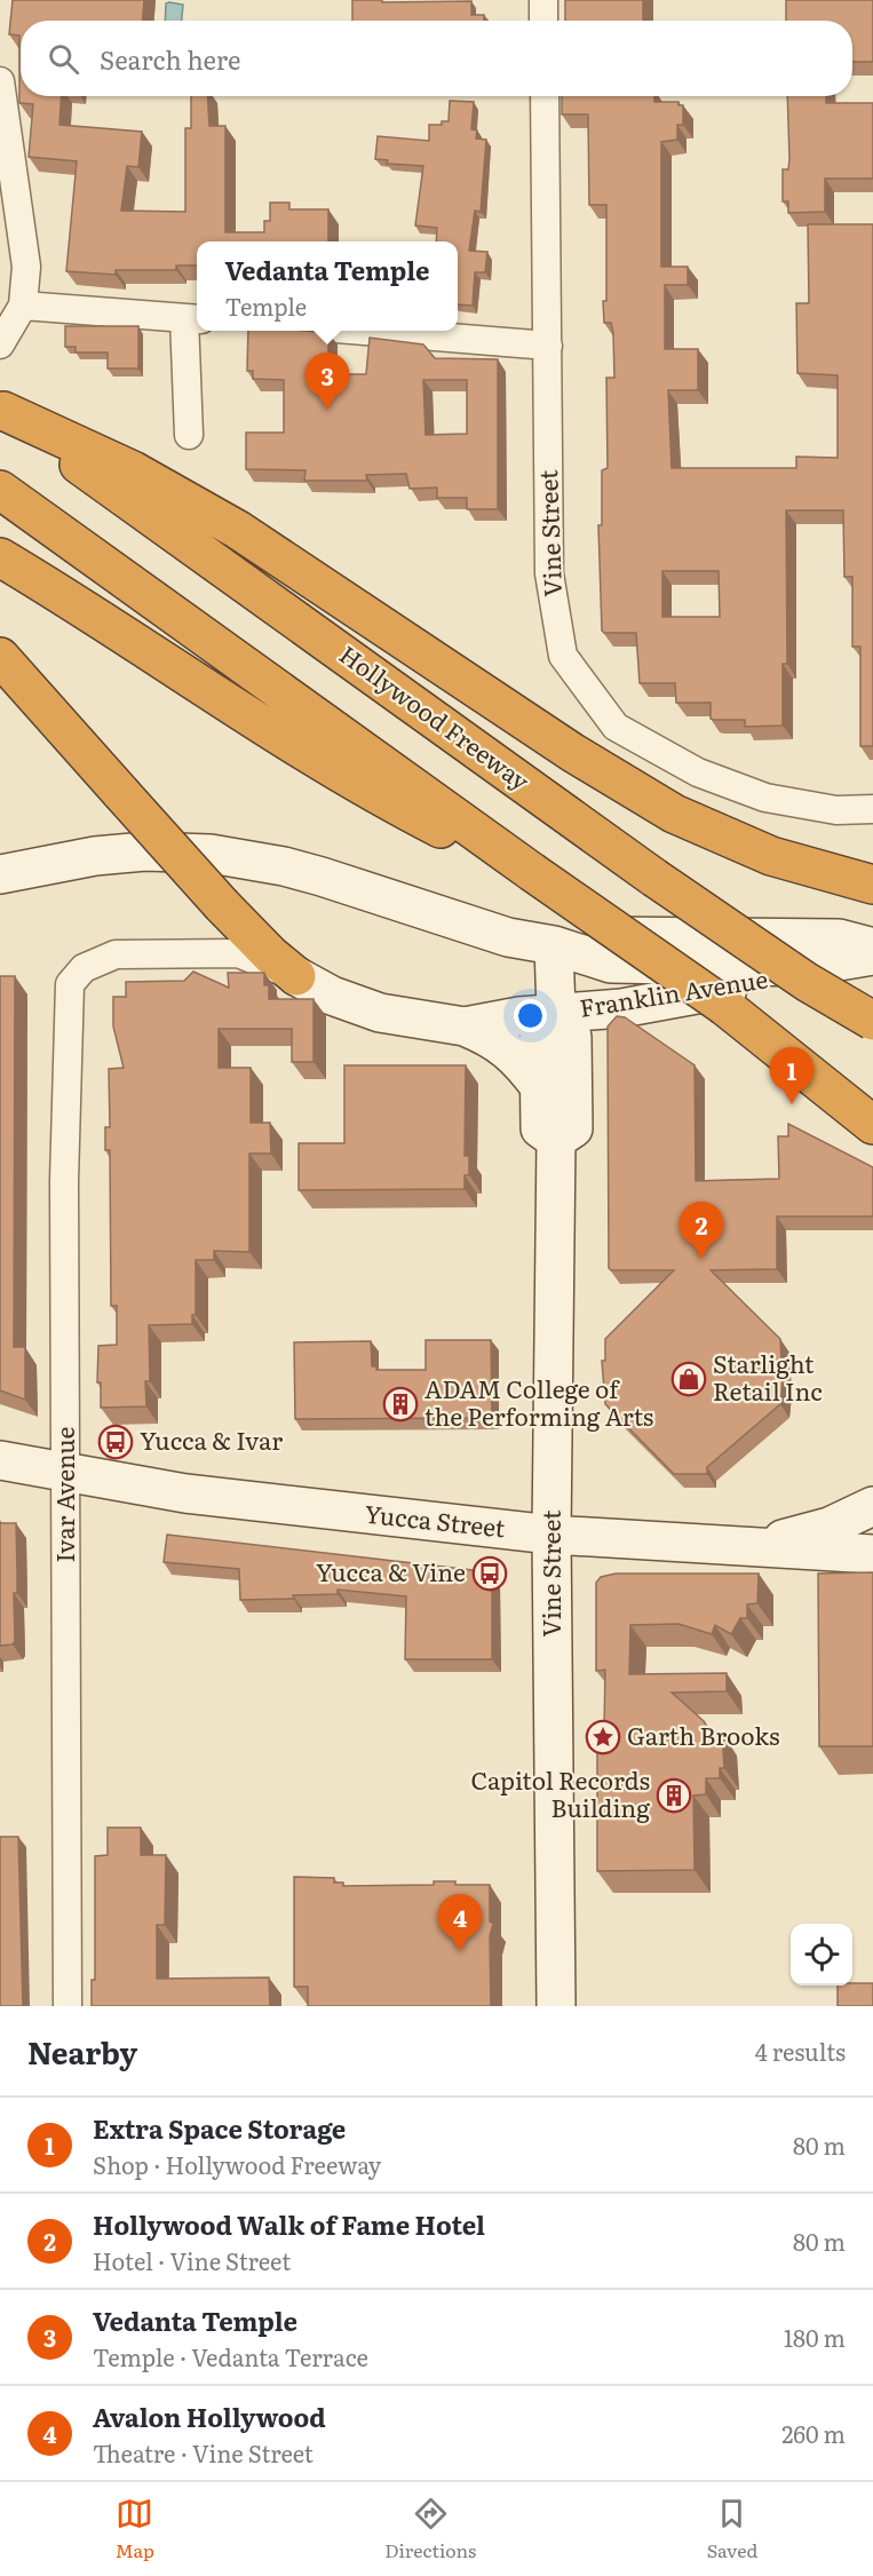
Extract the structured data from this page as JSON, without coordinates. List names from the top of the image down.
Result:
{
  "streets": {
    "highway": ["Hollywood Freeway"],
    "main road": ["Vine Street", "Franklin Avenue", "Yucca Street"],
    "street": ["Ivar Avenue"]
  },
  "crossings": [
    ["Vine Street", "Yucca Street"],
    ["Franklin Avenue", "Ivar Avenue"],
    ["Ivar Avenue", "Yucca Street"]
  ],
  "places": {
    "shop": ["Starlight Retail Inc"],
    "building": ["ADAM College of the Performing Arts", "Capitol Records Building"],
    "bus stop": ["Yucca & Ivar", "Yucca & Vine"],
    "place": ["Garth Brooks"]
  },
  "page": {
    "search": "Search here",
    "popup": ["Vedanta Temple", "Temple"],
    "pins": [
      "3",
      "1",
      "2",
      "4"
    ],
    "heading": ["Nearby", "4 results"],
    "list": [
      {
        "mark": "1",
        "name": "Extra Space Storage",
        "note": "Shop · Hollywood Freeway",
        "value": "80 m"
      },
      {
        "mark": "2",
        "name": "Hollywood Walk of Fame Hotel",
        "note": "Hotel · Vine Street",
        "value": "80 m"
      },
      {
        "mark": "3",
        "name": "Vedanta Temple",
        "note": "Temple · Vedanta Terrace",
        "value": "180 m"
      },
      {
        "mark": "4",
        "name": "Avalon Hollywood",
        "note": "Theatre · Vine Street",
        "value": "260 m"
      }
    ],
    "nav": ["Map", "Directions", "Saved"]
  }
}
